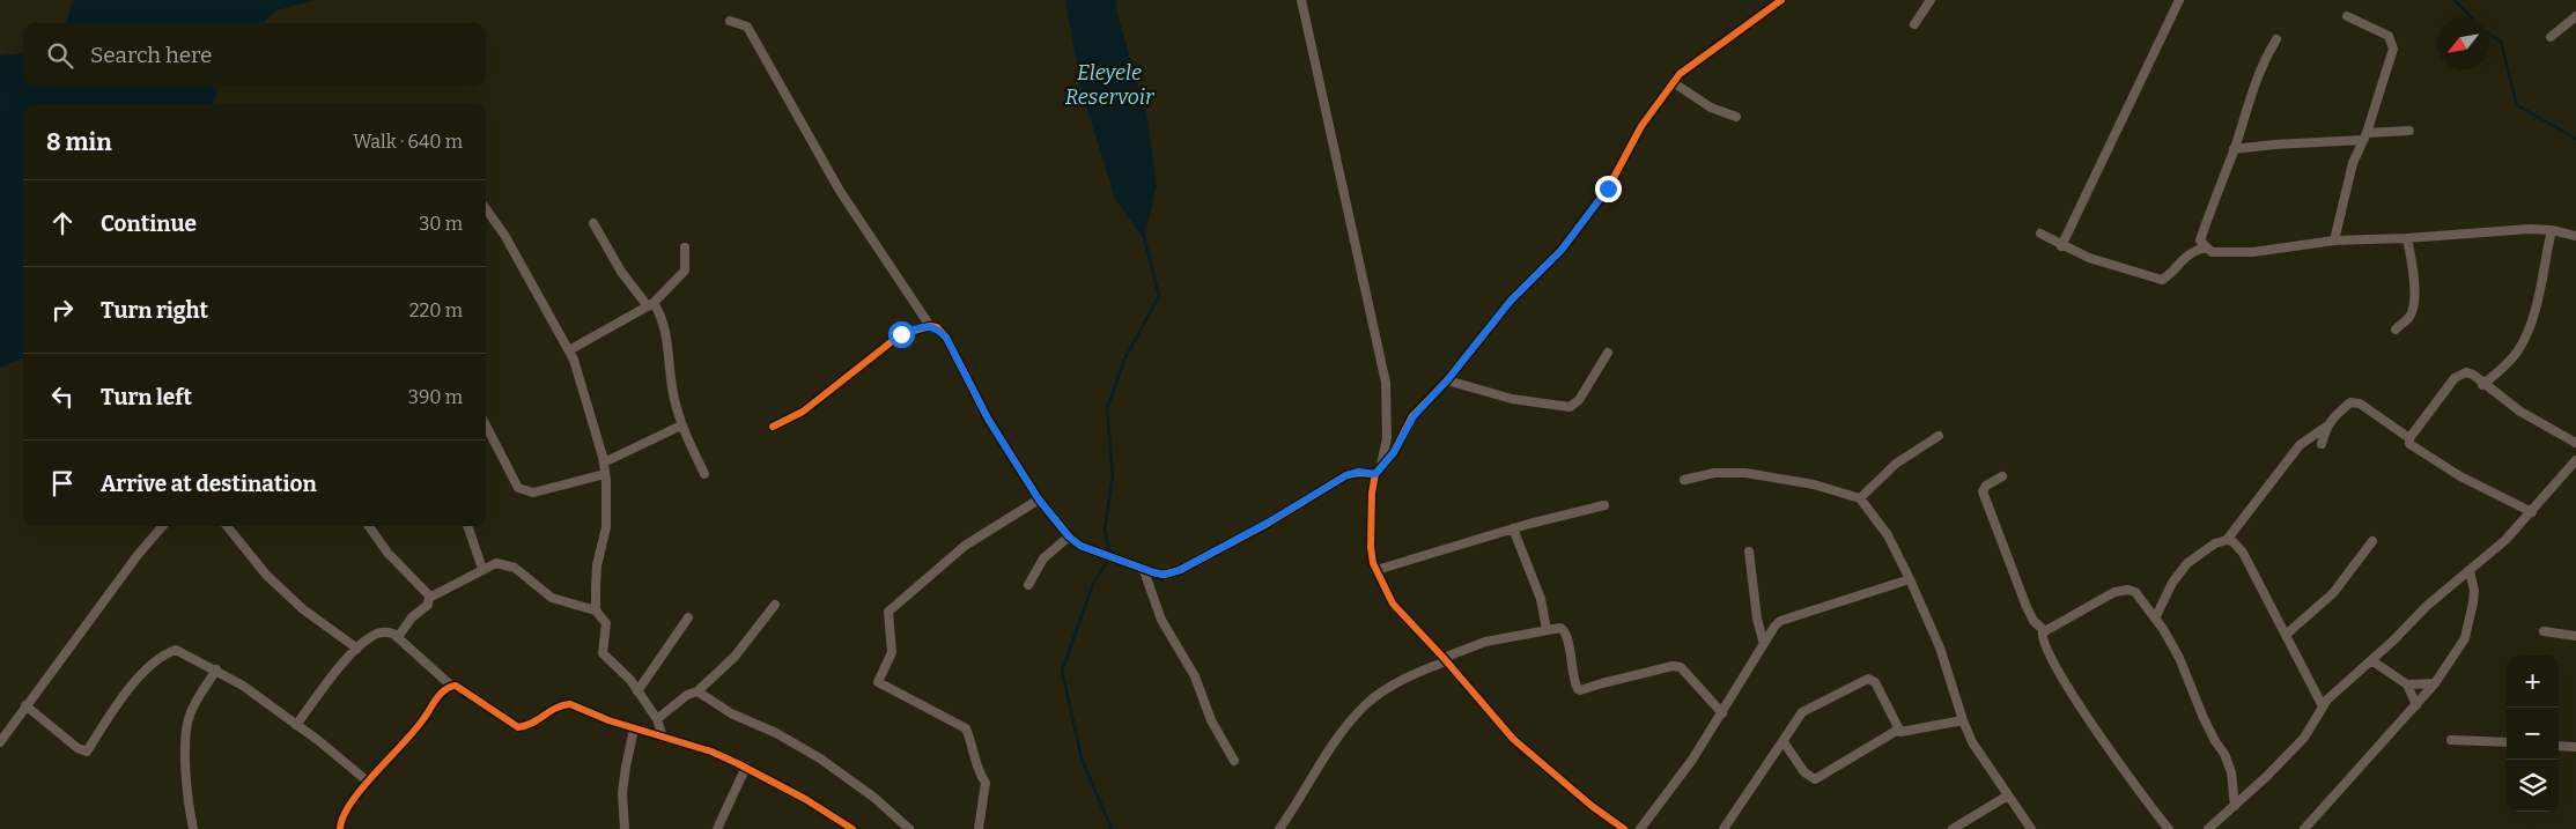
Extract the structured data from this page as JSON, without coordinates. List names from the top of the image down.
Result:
{
  "water": ["Eleyele Reservoir"],
  "north": "bottom left",
  "page": {
    "search": "Search here",
    "heading": ["8 min", "Walk · 640 m"],
    "list": [
      ["Continue", "30 m"],
      ["Turn right", "220 m"],
      ["Turn left", "390 m"],
      "Arrive at destination"
    ],
    "map_buttons": ["+", "−"]
  }
}
